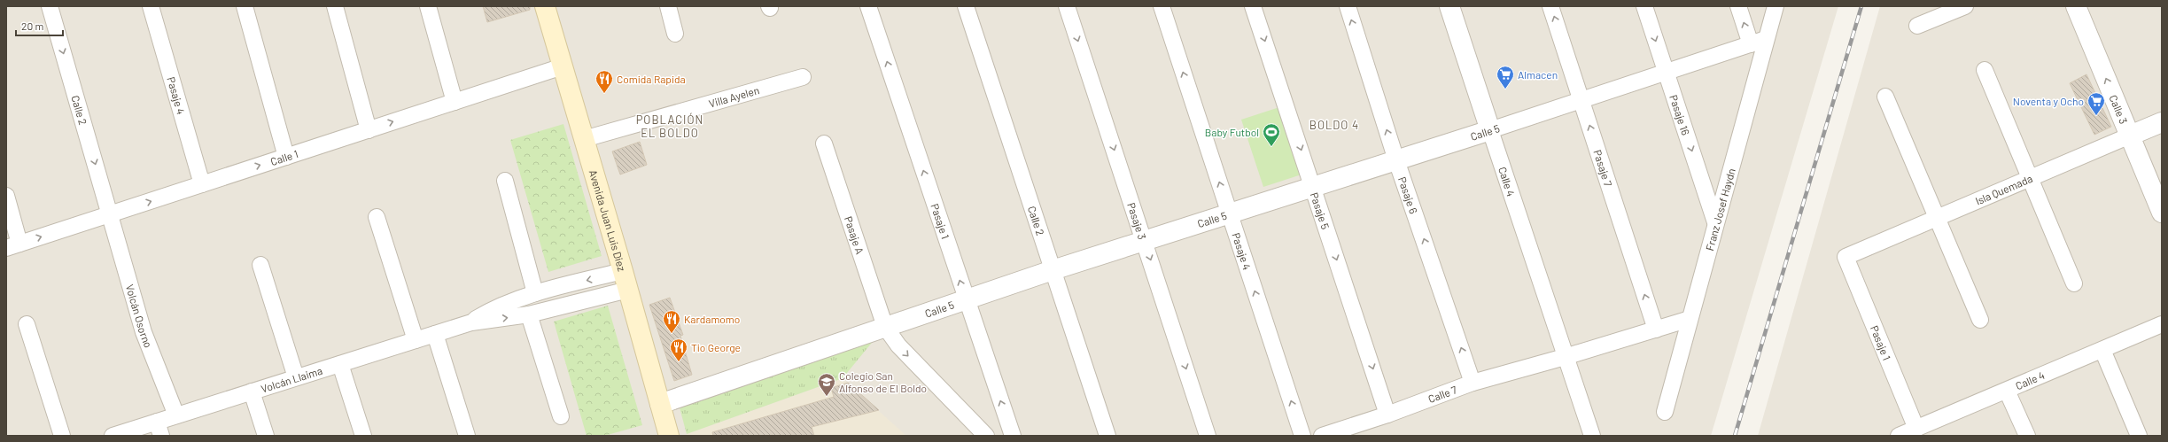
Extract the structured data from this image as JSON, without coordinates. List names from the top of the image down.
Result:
{
  "streets": {
    "main road": ["Avenida Juan Luis Diez"],
    "street": [
      "Pasaje 4",
      "Villa Ayelen",
      "Calle 3",
      "Calle 2",
      "Pasaje 16",
      "Calle 5",
      "Calle 1",
      "Pasaje 7",
      "Calle 4",
      "Isla Quemada",
      "Pasaje 6",
      "Franz Josef Haydn",
      "Pasaje 5",
      "Pasaje 3",
      "Pasaje 1",
      "Pasaje A",
      "Volcán Osorno",
      "Volcán Llaima",
      "Calle 7"
    ]
  },
  "crossings": [
    ["Pasaje 4", "Calle 5"],
    ["Pasaje 4", "Calle 1"],
    ["Villa Ayelen", "Avenida Juan Luis Diez"],
    ["Calle 3", "Isla Quemada"],
    ["Calle 2", "Calle 5"],
    ["Calle 2", "Calle 1"],
    ["Calle 2", "Volcán Osorno"],
    ["Pasaje 16", "Calle 5"],
    ["Pasaje 16", "Franz Josef Haydn"],
    ["Calle 5", "Pasaje 7"],
    ["Calle 5", "Calle 4"],
    ["Calle 5", "Pasaje 6"],
    ["Calle 5", "Franz Josef Haydn"],
    ["Calle 5", "Pasaje 5"],
    ["Calle 5", "Avenida Juan Luis Diez"],
    ["Calle 5", "Pasaje 3"],
    ["Calle 5", "Pasaje 1"],
    ["Calle 5", "Pasaje A"],
    ["Calle 1", "Avenida Juan Luis Diez"],
    ["Calle 1", "Volcán Osorno"],
    ["Pasaje 7", "Calle 7"],
    ["Calle 4", "Pasaje 1"],
    ["Calle 4", "Calle 7"],
    ["Isla Quemada", "Pasaje 1"],
    ["Pasaje 6", "Calle 7"],
    ["Franz Josef Haydn", "Calle 7"],
    ["Pasaje 5", "Calle 7"],
    ["Avenida Juan Luis Diez", "Volcán Llaima"],
    ["Volcán Osorno", "Volcán Llaima"]
  ],
  "one_way": [
    "Pasaje 4",
    "Pasaje 16",
    "Calle 1",
    "Pasaje 7",
    "Pasaje 6",
    "Pasaje 5",
    "Pasaje 3",
    "Pasaje 1",
    "Pasaje A"
  ],
  "districts": ["POBLACIÓN EL BOLDO", "BOLDO 4"],
  "places": {
    "supermarket": ["Almacen", "Noventa y Ocho"],
    "restaurant": ["Comida Rapida", "Kardamomo", "Tio George"],
    "sports": ["Baby Futbol"],
    "school or university": ["Colegio San Alfonso de El Boldo"]
  },
  "scale_bar": "20 m"
}
